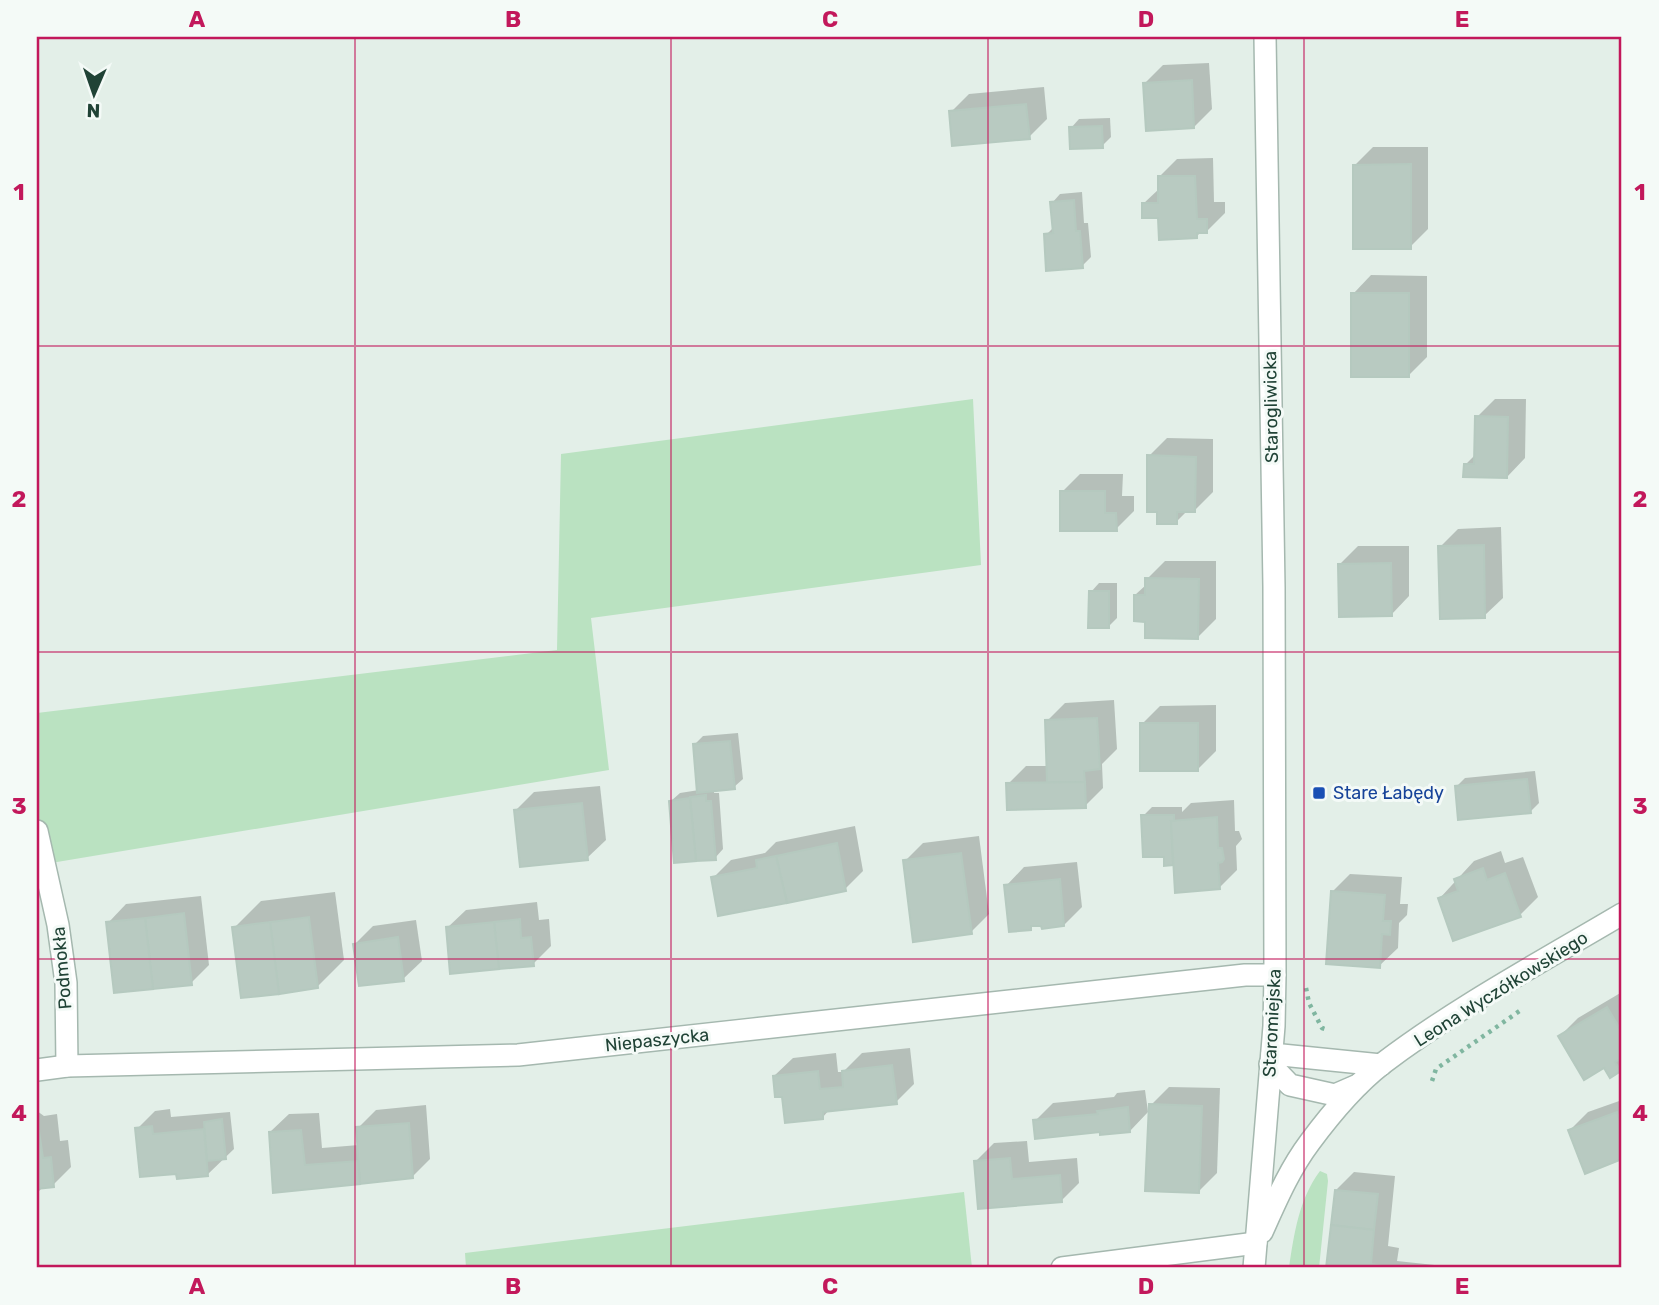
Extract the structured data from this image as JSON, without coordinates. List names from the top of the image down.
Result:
{
  "streets": {
    "street": [
      "Starogliwicka",
      "Podmokła",
      "Leona Wyczółkowskiego",
      "Staromiejska",
      "Niepaszycka"
    ]
  },
  "crossings": [
    ["Starogliwicka", "Staromiejska"],
    ["Podmokła", "Niepaszycka"],
    ["Leona Wyczółkowskiego", "Staromiejska"],
    ["Staromiejska", "Niepaszycka"]
  ],
  "places": {
    "transit": ["Stare Łabędy"]
  },
  "north": "bottom",
  "grid": {
    "columns": [
      "A",
      "B",
      "C",
      "D",
      "E"
    ],
    "rows": [
      "1",
      "2",
      "3",
      "4"
    ]
  }
}
